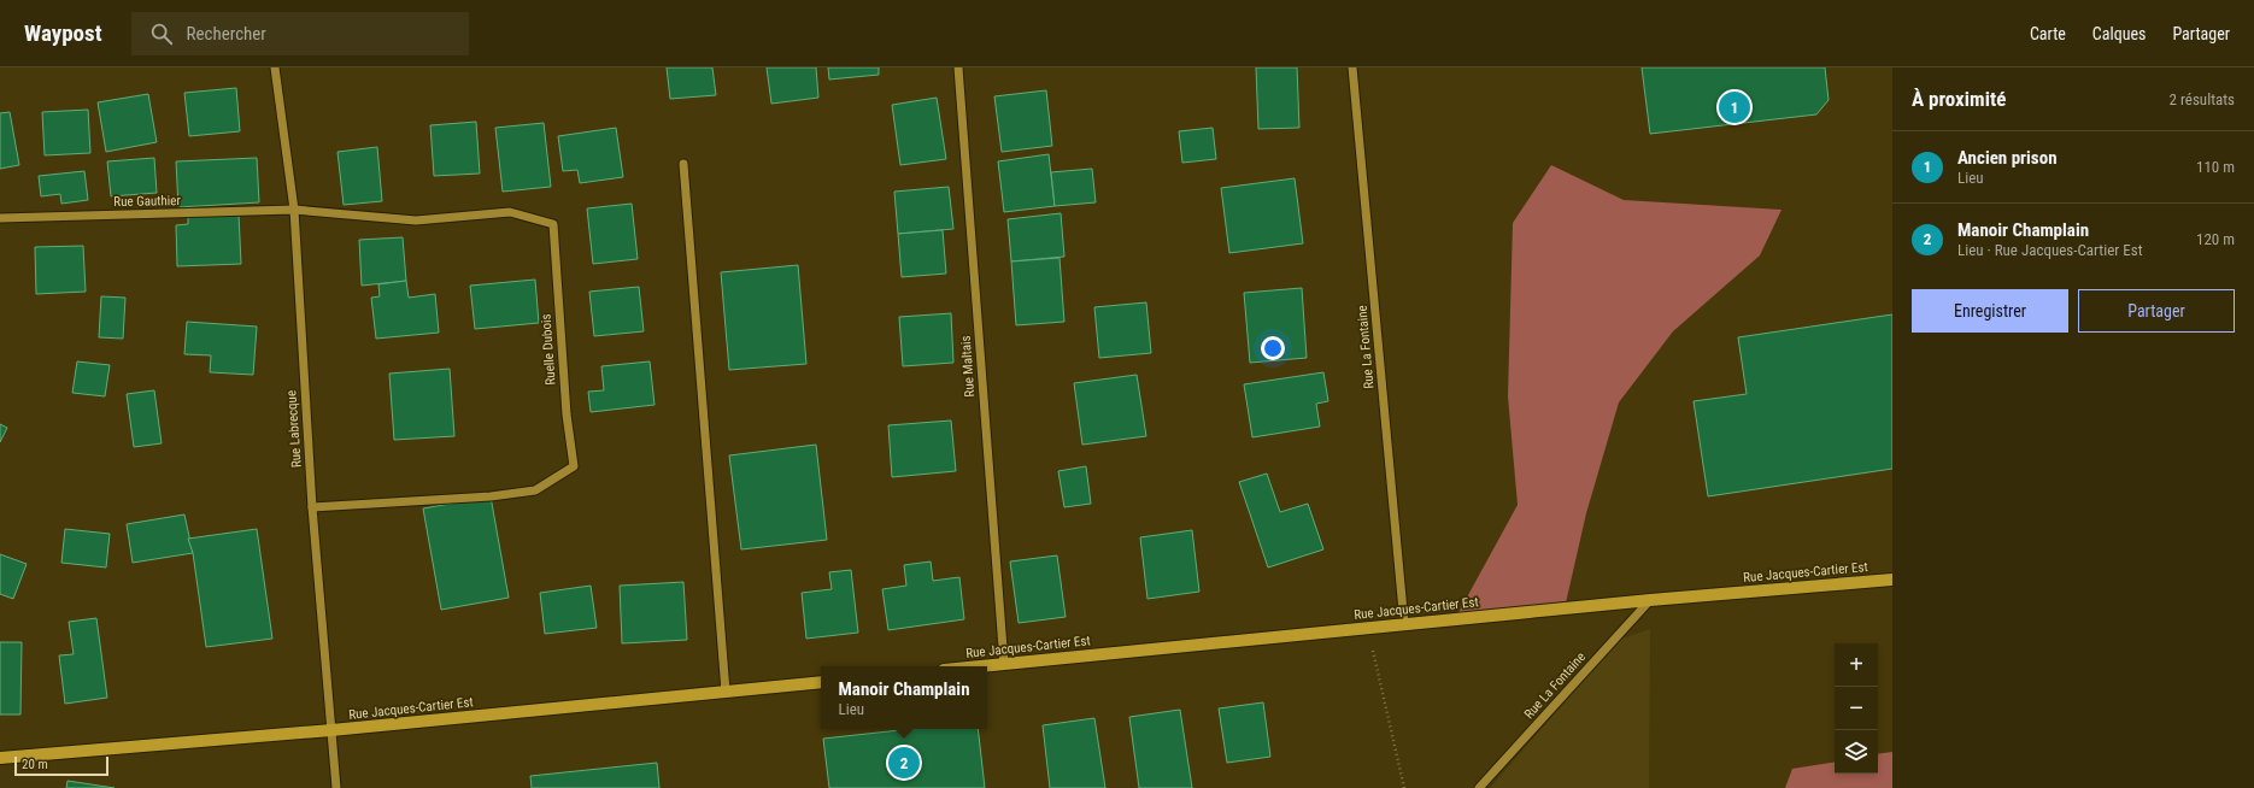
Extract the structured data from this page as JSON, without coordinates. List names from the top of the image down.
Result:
{
  "streets": {
    "main road": ["Rue Jacques-Cartier Est"],
    "street": [
      "Rue Gauthier",
      "Rue La Fontaine",
      "Ruelle Dubois",
      "Rue Maltais",
      "Rue Labrecque"
    ]
  },
  "crossings": [
    ["Rue Gauthier", "Ruelle Dubois"],
    ["Rue Gauthier", "Rue Labrecque"],
    ["Rue La Fontaine", "Rue Jacques-Cartier Est"],
    ["Ruelle Dubois", "Rue Labrecque"],
    ["Rue Maltais", "Rue Jacques-Cartier Est"],
    ["Rue Labrecque", "Rue Jacques-Cartier Est"]
  ],
  "scale_bar": "20 m",
  "page": {
    "header": "Waypost",
    "search": "Rechercher",
    "nav": ["Carte", "Calques", "Partager"],
    "heading": ["À proximité", "2 résultats"],
    "pins": ["1", "2"],
    "list": [
      {
        "mark": "1",
        "name": "Ancien prison",
        "note": "Lieu",
        "value": "110 m"
      },
      {
        "mark": "2",
        "name": "Manoir Champlain",
        "note": "Lieu · Rue Jacques-Cartier Est",
        "value": "120 m"
      }
    ],
    "buttons": ["Enregistrer", "Partager"],
    "map_buttons": ["+", "−"],
    "popup": ["Manoir Champlain", "Lieu"],
    "scale": "20 m"
  }
}
